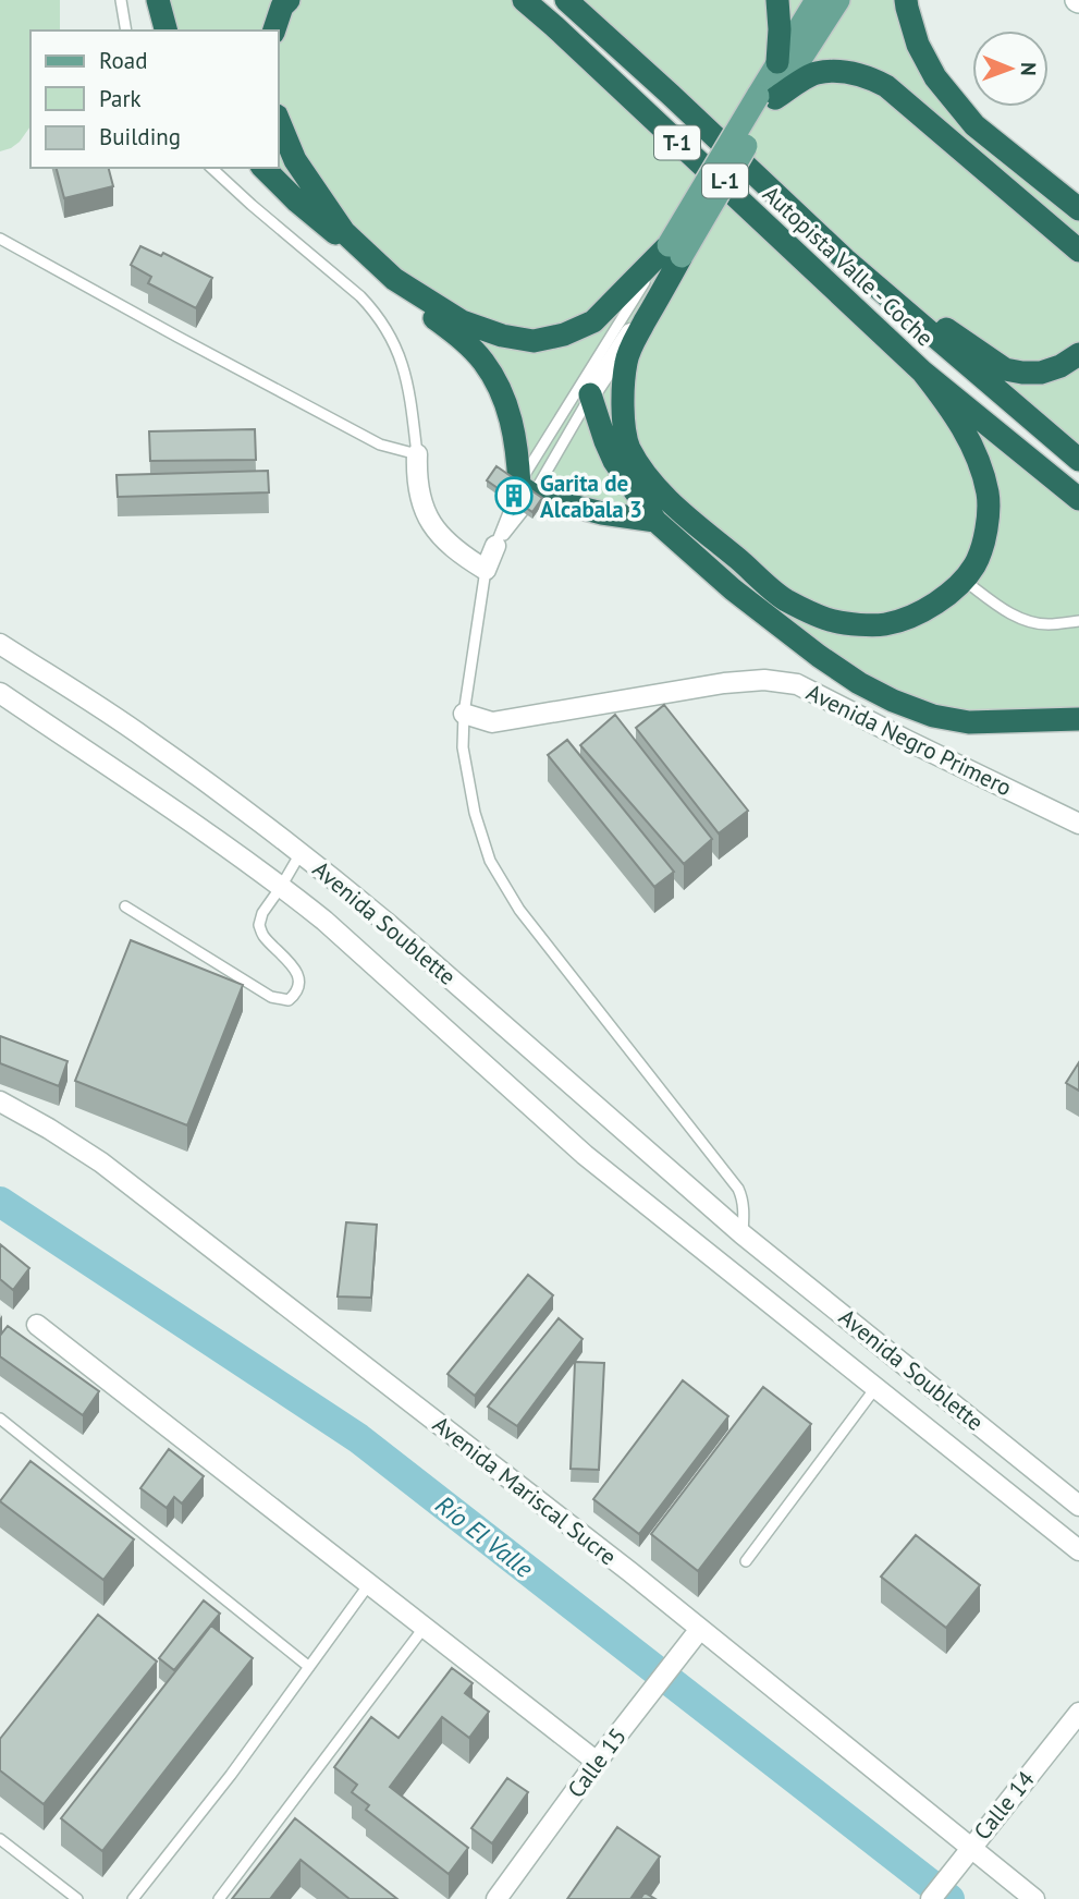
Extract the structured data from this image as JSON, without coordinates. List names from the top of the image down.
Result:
{
  "streets": {
    "highway": ["T-1", "Autopista Valle - Coche"],
    "main road": ["L-1"],
    "street": [
      "Avenida Negro Primero",
      "Avenida Soublette",
      "Avenida Mariscal Sucre",
      "Calle 15",
      "Calle 14"
    ]
  },
  "crossings": [
    ["Avenida Mariscal Sucre", "Calle 15"],
    ["Avenida Mariscal Sucre", "Calle 14"]
  ],
  "water": ["Río El Valle"],
  "places": {
    "building": ["Garita de Alcabala 3"]
  },
  "legend": ["Road", "Park", "Building"],
  "north": "right"
}
